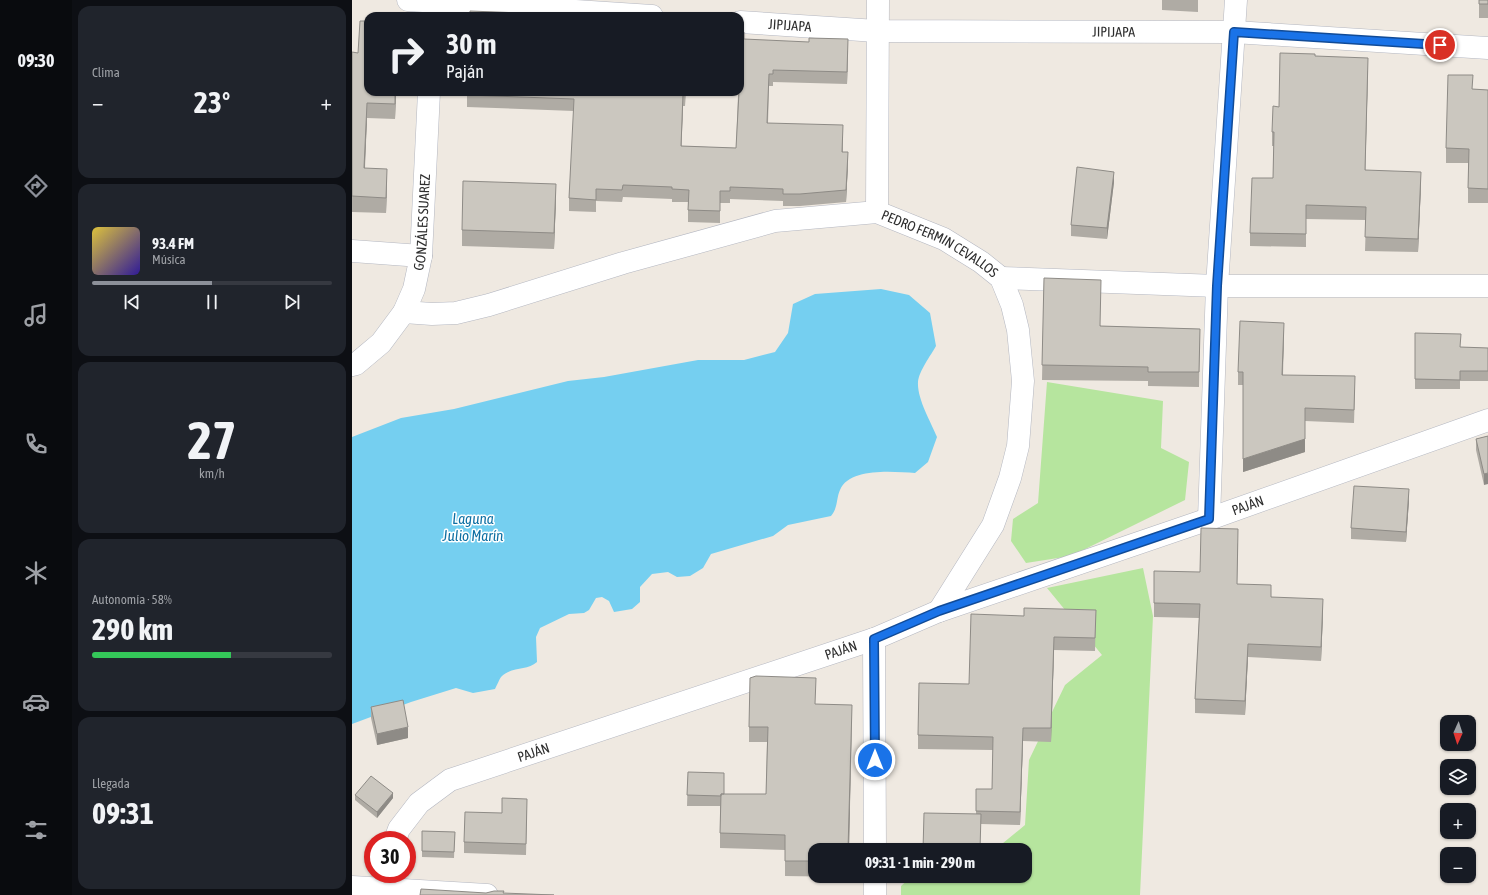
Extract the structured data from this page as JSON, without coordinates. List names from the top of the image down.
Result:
{
  "streets": {
    "street": [
      "JIPIJAPA",
      "GONZÁLES SUAREZ",
      "PEDRO FERMIN CEVALLOS",
      "PAJÁN"
    ]
  },
  "crossings": [
    ["JIPIJAPA", "PEDRO FERMIN CEVALLOS"],
    ["PEDRO FERMIN CEVALLOS", "PAJÁN"]
  ],
  "water": ["Laguna Julio Marín"],
  "north": "bottom",
  "page": {
    "tabs": "09:30",
    "tile": [
      "Clima",
      ["27", "km/h"],
      ["Autonomía · 58%", "290 km"],
      ["Llegada", "09:31"]
    ],
    "turn": ["30 m", "Paján"],
    "heat": ["−", "23°", "+"],
    "song": ["93.4 FM", "Música"],
    "map_buttons": ["+", "−"],
    "limit": "30",
    "trip": "09:31 · 1 min · 290 m"
  }
}
